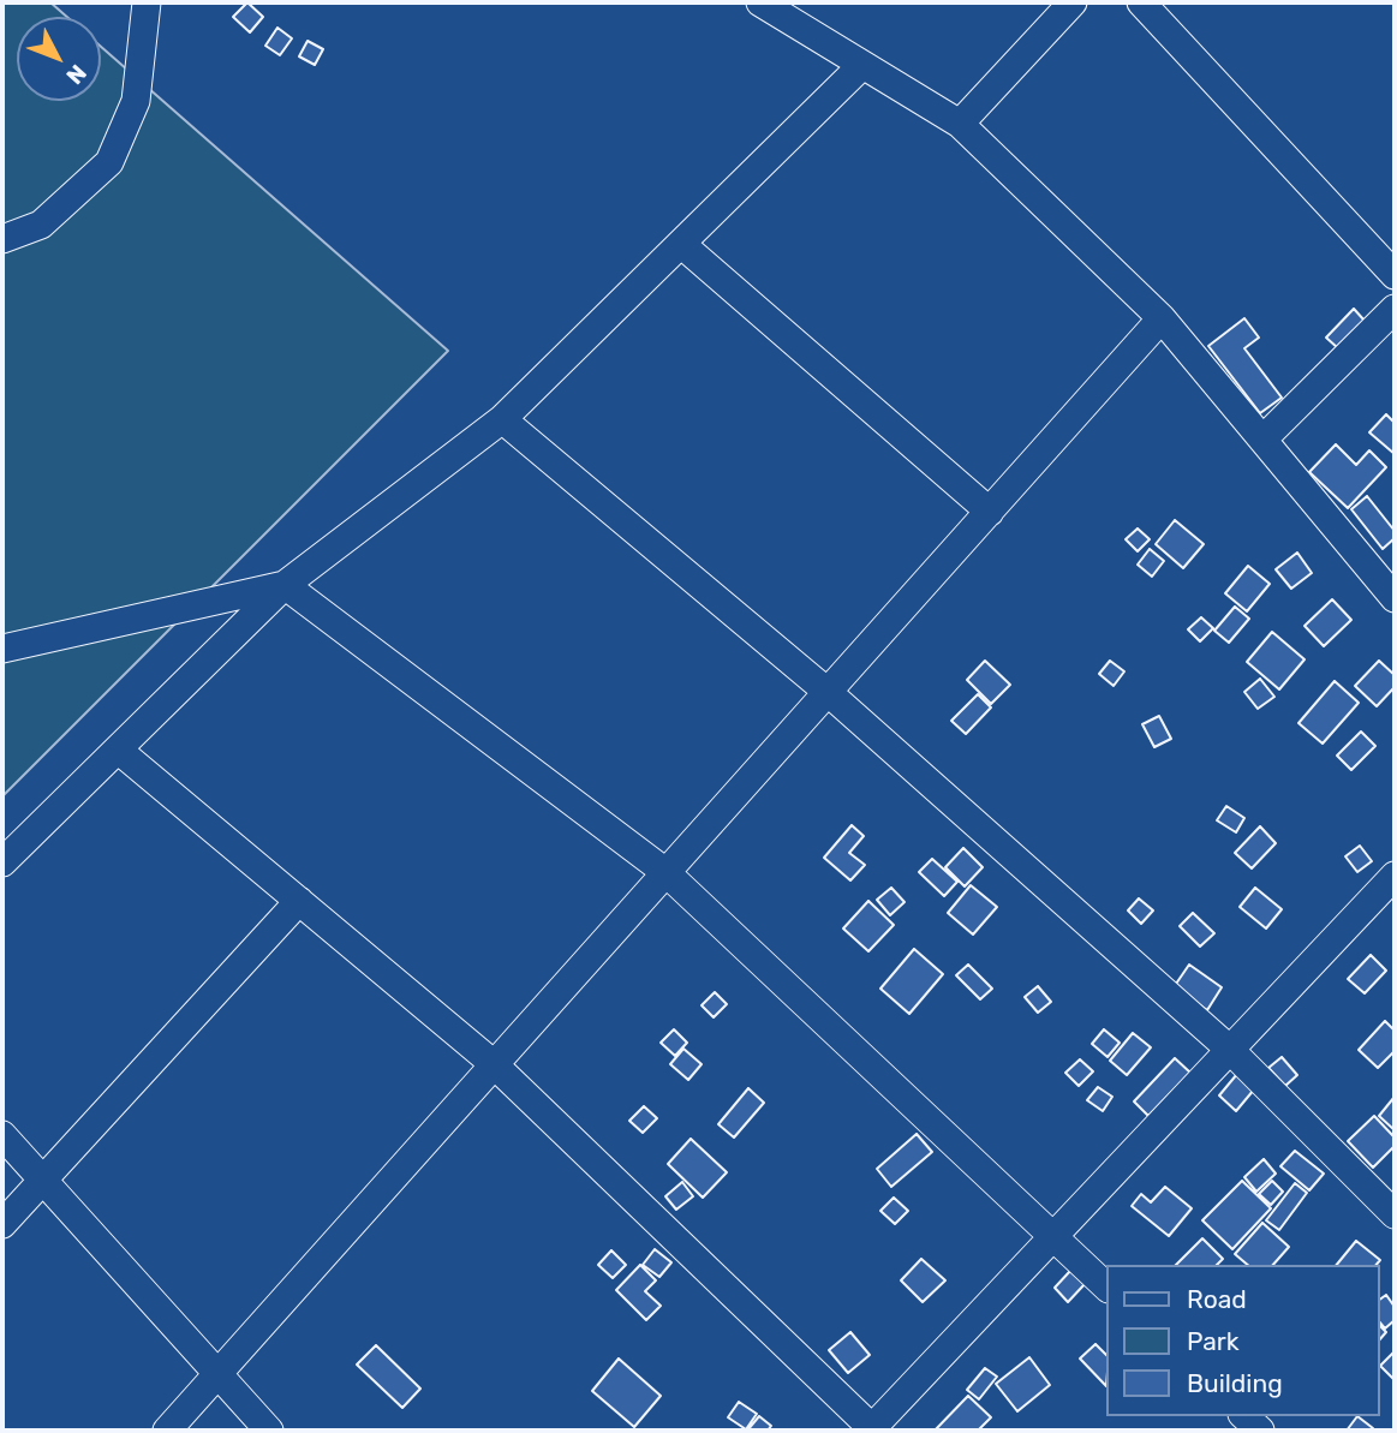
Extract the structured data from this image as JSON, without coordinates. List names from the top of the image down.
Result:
{
  "legend": ["Road", "Park", "Building"],
  "north": "bottom right"
}
